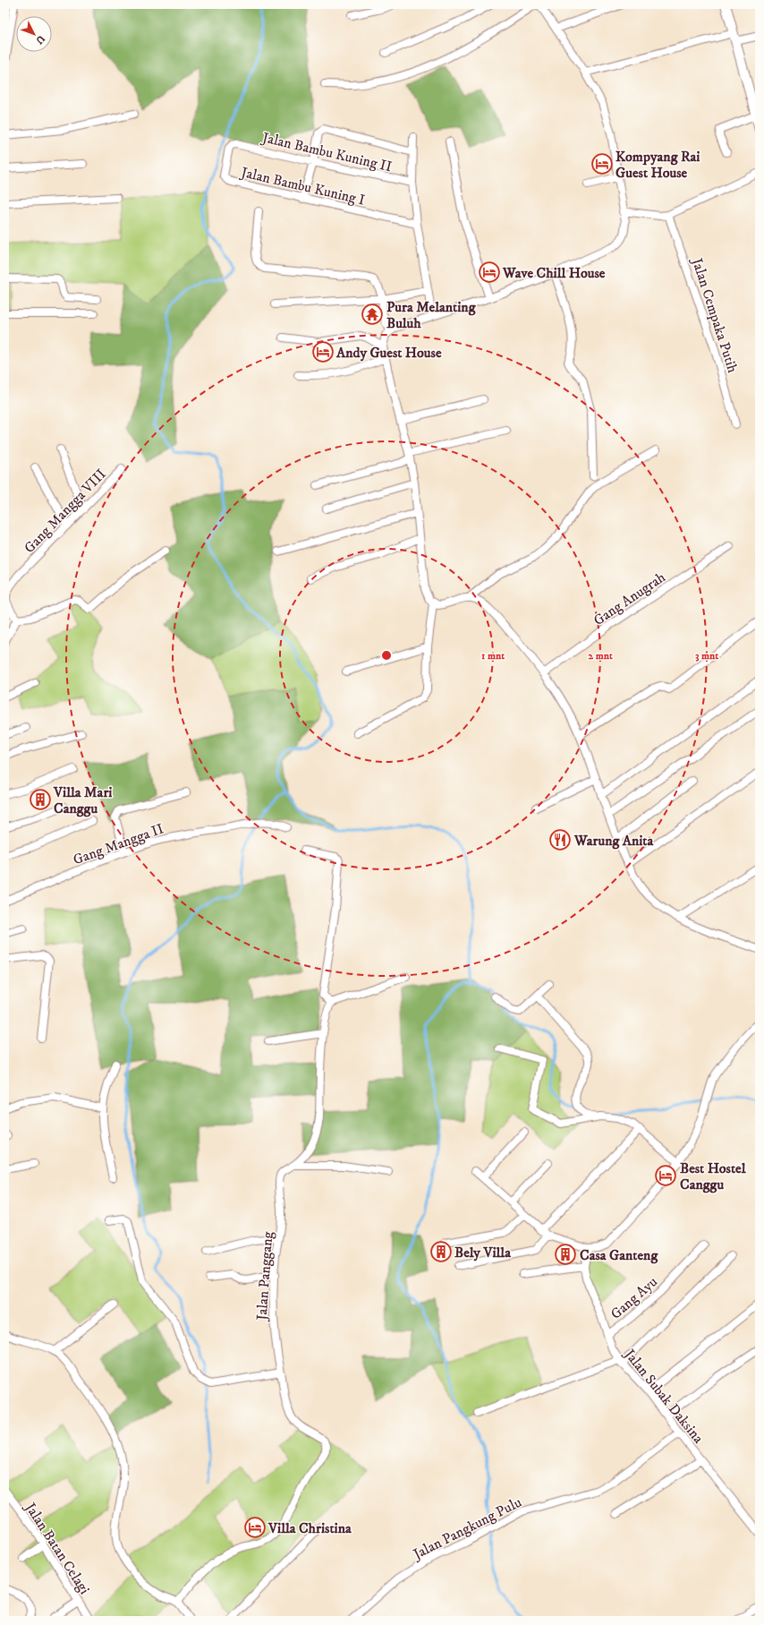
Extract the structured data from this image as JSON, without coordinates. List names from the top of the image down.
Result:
{
  "streets": {
    "street": [
      "Jalan Bambu Kuning II",
      "Jalan Bambu Kuning I",
      "Jalan Cempaka Putih",
      "Gang Mangga VIII",
      "Gang Anugrah",
      "Gang Mangga II",
      "Jalan Panggang",
      "Gang Ayu",
      "Jalan Subak Daksina",
      "Jalan Pangkung Pulu",
      "Jalan Batan Celagi"
    ]
  },
  "crossings": [
    ["Jalan Bambu Kuning II", "Jalan Bambu Kuning I"],
    ["Gang Ayu", "Jalan Subak Daksina"],
    ["Jalan Subak Daksina", "Jalan Pangkung Pulu"]
  ],
  "places": {
    "hotel": [
      "Kompyang Rai Guest House",
      "Wave Chill House",
      "Andy Guest House",
      "Best Hostel Canggu",
      "Villa Christina"
    ],
    "temple": ["Pura Melanting Buluh"],
    "building": ["Villa Mari Canggu", "Bely Villa", "Casa Ganteng"],
    "restaurant": ["Warung Anita"]
  },
  "north": "bottom right",
  "rings": ["1 mnt", "2 mnt", "3 mnt"]
}
